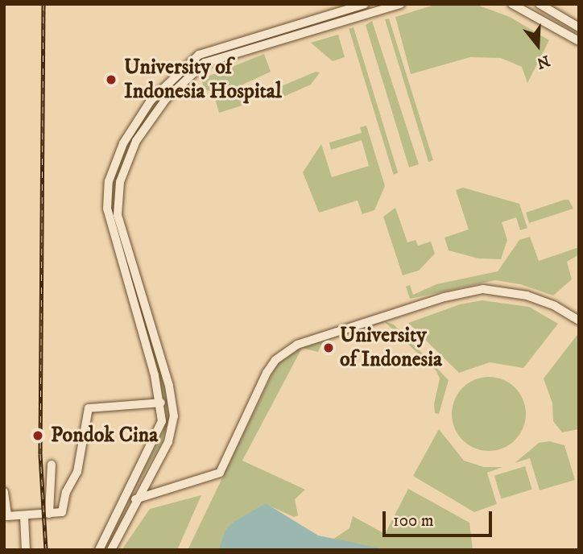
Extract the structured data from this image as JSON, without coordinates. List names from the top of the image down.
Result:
{
  "places": ["University of Indonesia Hospital", "University of Indonesia", "Pondok Cina"],
  "scale_bar": "100 m",
  "north": "bottom"
}
